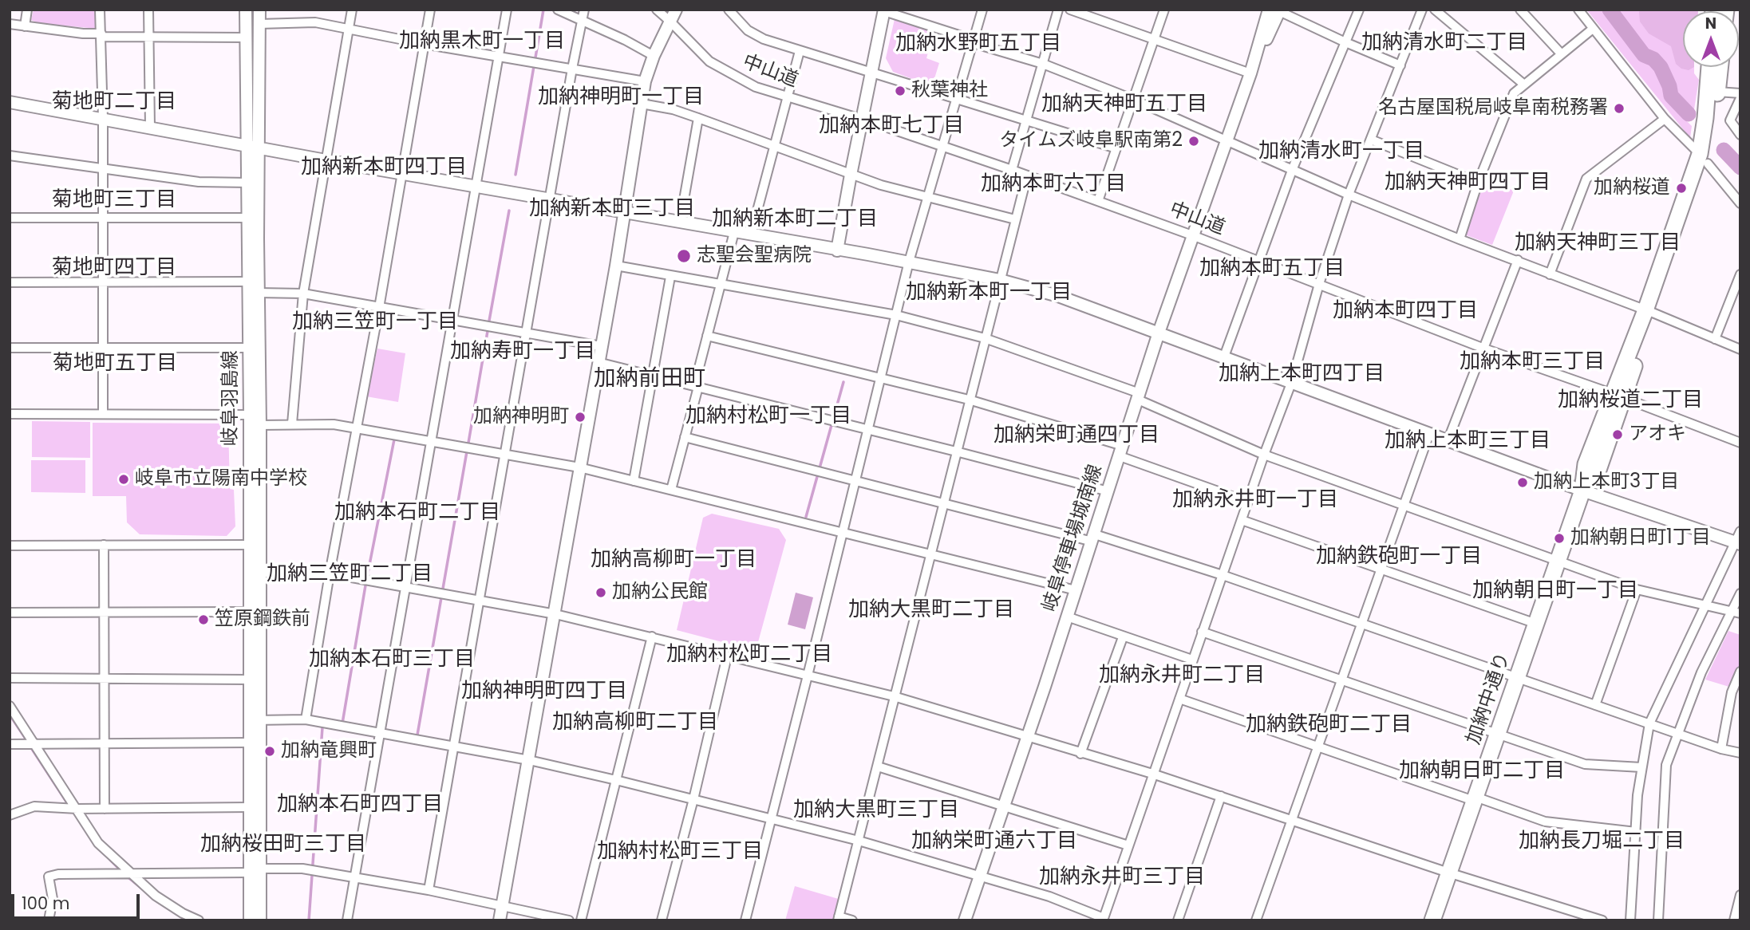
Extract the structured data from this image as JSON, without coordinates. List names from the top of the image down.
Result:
{
  "streets": {
    "highway": ["加納中通り"],
    "street": ["中山道", "岐阜羽島線", "岐阜停車場城南線"]
  },
  "crossings": [
    ["中山道", "岐阜停車場城南線"],
    ["中山道", "加納中通り"]
  ],
  "districts": [
    "加納黒木町一丁目",
    "加納清水町二丁目",
    "加納水野町五丁目",
    "加納神明町一丁目",
    "菊地町二丁目",
    "加納天神町五丁目",
    "加納本町七丁目",
    "加納清水町一丁目",
    "加納新本町四丁目",
    "加納天神町四丁目",
    "加納本町六丁目",
    "菊地町三丁目",
    "加納新本町三丁目",
    "加納新本町二丁目",
    "加納天神町三丁目",
    "菊地町四丁目",
    "加納本町五丁目",
    "加納新本町一丁目",
    "加納本町四丁目",
    "加納三笠町一丁目",
    "加納寿町一丁目",
    "加納本町三丁目",
    "菊地町五丁目",
    "加納上本町四丁目",
    "加納前田町",
    "加納桜道二丁目",
    "加納村松町一丁目",
    "加納栄町通四丁目",
    "加納上本町三丁目",
    "加納永井町一丁目",
    "加納本石町二丁目",
    "加納鉄砲町一丁目",
    "加納高柳町一丁目",
    "加納三笠町二丁目",
    "加納朝日町一丁目",
    "加納大黒町二丁目",
    "加納村松町二丁目",
    "加納本石町三丁目",
    "加納永井町二丁目",
    "加納神明町四丁目",
    "加納高柳町二丁目",
    "加納鉄砲町二丁目",
    "加納朝日町二丁目",
    "加納本石町四丁目",
    "加納大黒町三丁目",
    "加納栄町通六丁目",
    "加納長刀堀二丁目",
    "加納桜田町三丁目",
    "加納村松町三丁目",
    "加納永井町三丁目"
  ],
  "places": [
    "秋葉神社",
    "名古屋国税局岐阜南税務署",
    "タイムズ岐阜駅南第2",
    "加納桜道",
    "志聖会聖病院",
    "加納神明町",
    "アオキ",
    "岐阜市立陽南中学校",
    "加納上本町3丁目",
    "加納朝日町1丁目",
    "加納公民館",
    "笠原鋼鉄前",
    "加納竜興町"
  ],
  "scale_bar": "100 m",
  "north": "top"
}
